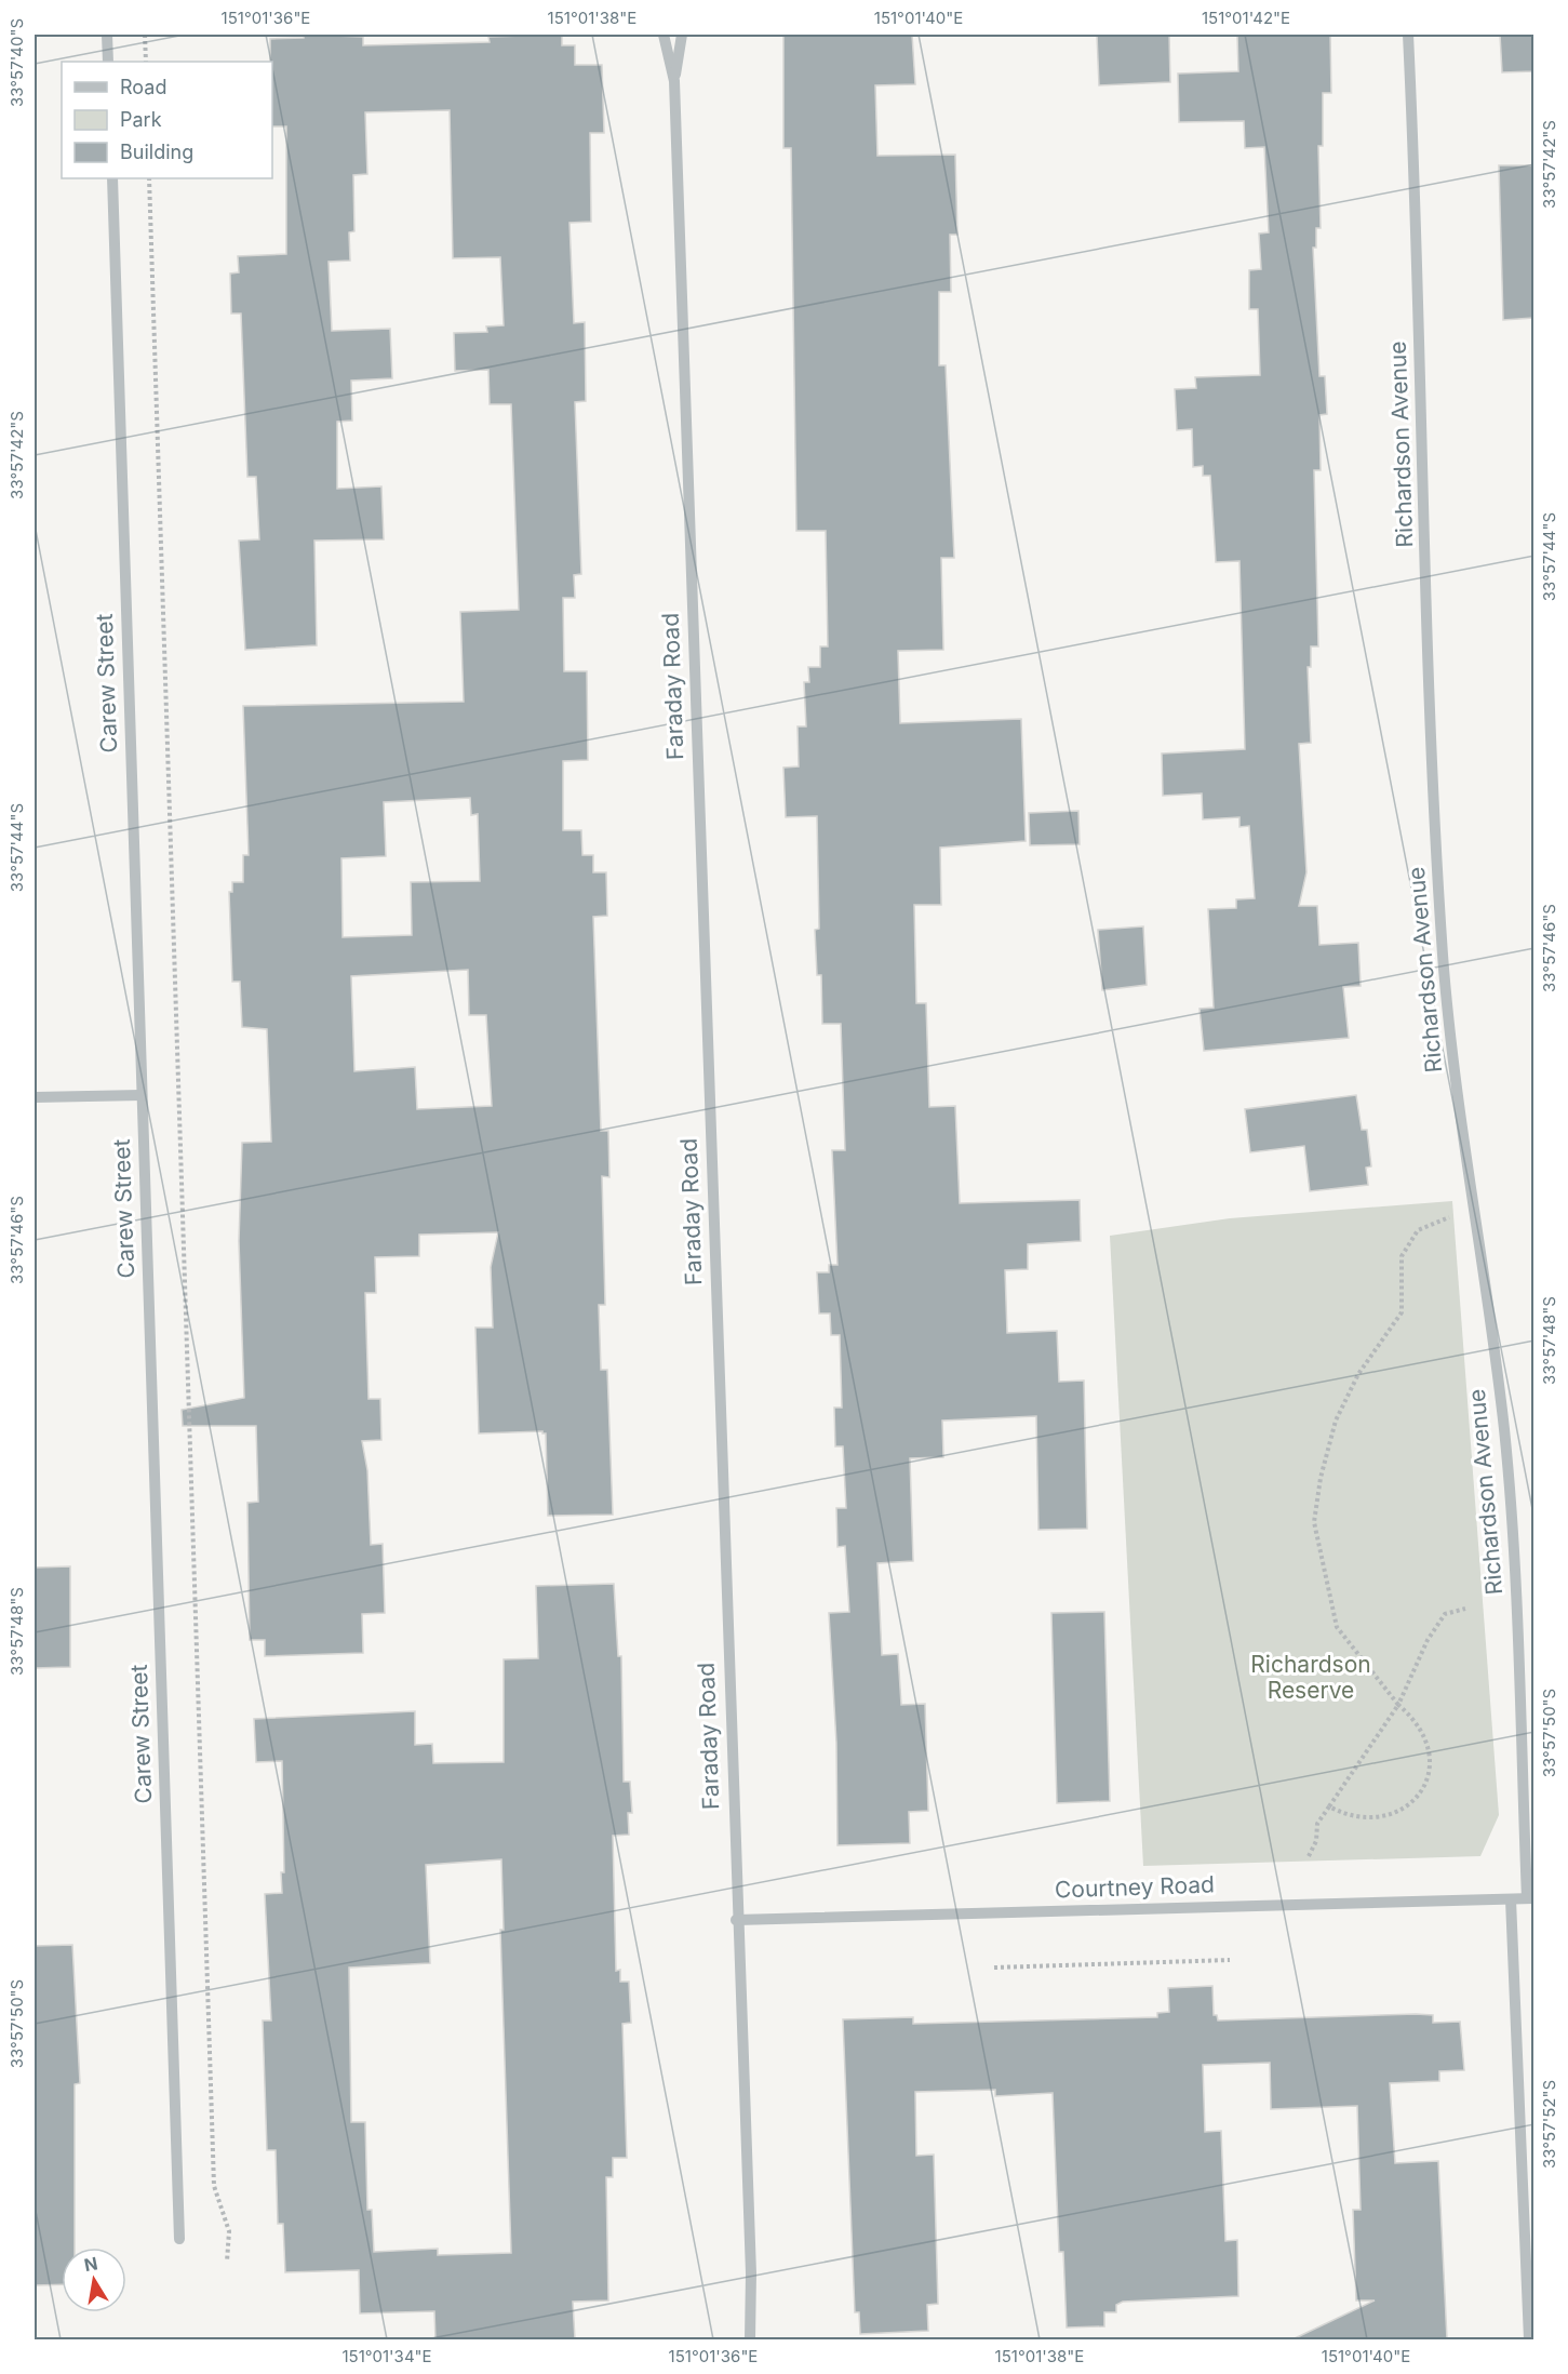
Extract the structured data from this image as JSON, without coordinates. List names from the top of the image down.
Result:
{
  "streets": {
    "street": [
      "Richardson Avenue",
      "Carew Street",
      "Faraday Road",
      "Courtney Road"
    ]
  },
  "crossings": [
    ["Richardson Avenue", "Courtney Road"],
    ["Faraday Road", "Courtney Road"]
  ],
  "parks": ["Richardson Reserve"],
  "legend": ["Road", "Park", "Building"],
  "north": "top",
  "coordinates": [
    "151°01'36\"E",
    "151°01'38\"E",
    "151°01'40\"E",
    "151°01'42\"E",
    "33°57'40\"S",
    "33°57'42\"S",
    "33°57'44\"S",
    "33°57'46\"S",
    "33°57'48\"S",
    "33°57'50\"S",
    "33°57'52\"S",
    "151°01'34\"E"
  ]
}
